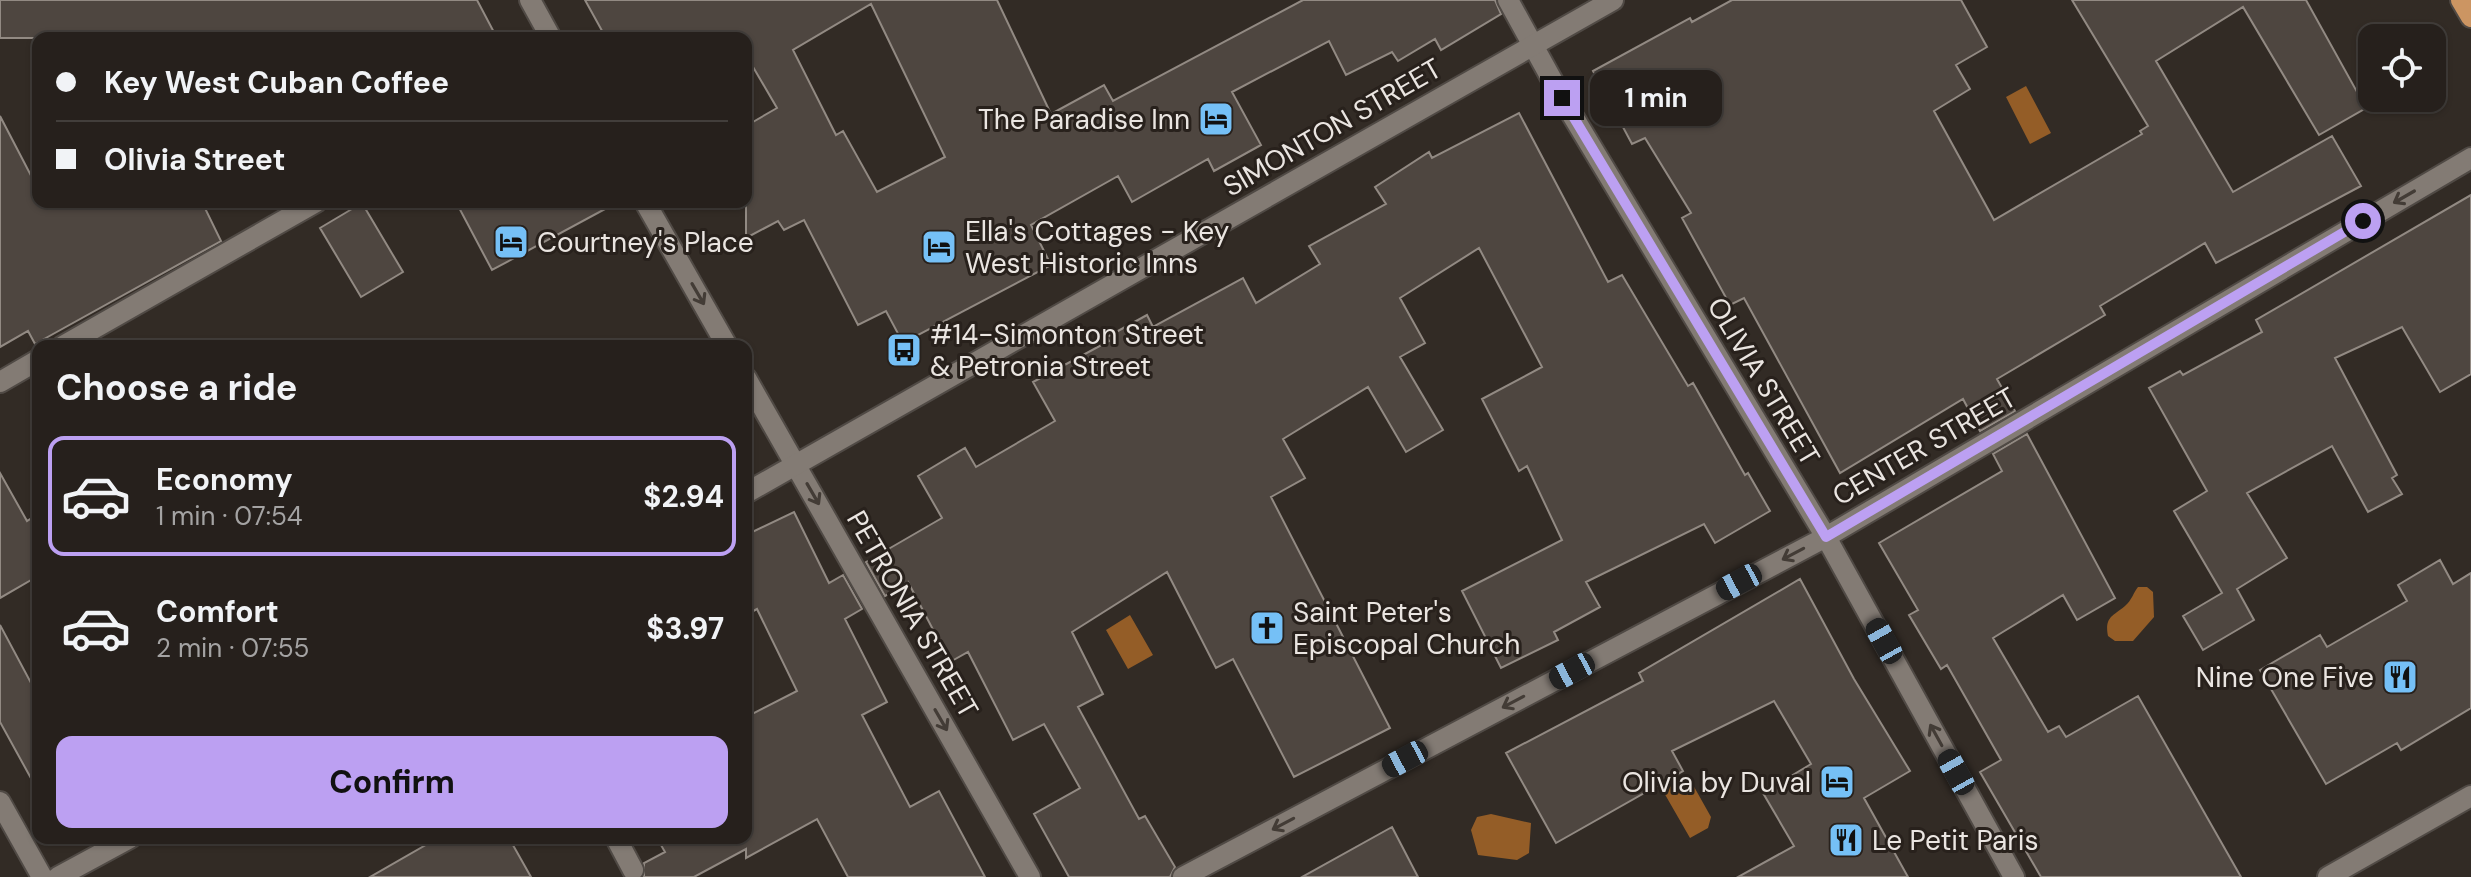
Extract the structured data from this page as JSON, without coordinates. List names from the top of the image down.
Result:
{
  "streets": {
    "street": [
      "SIMONTON STREET",
      "OLIVIA STREET",
      "CENTER STREET",
      "PETRONIA STREET"
    ]
  },
  "crossings": [
    ["SIMONTON STREET", "OLIVIA STREET"],
    ["SIMONTON STREET", "PETRONIA STREET"],
    ["OLIVIA STREET", "CENTER STREET"]
  ],
  "one_way": ["OLIVIA STREET", "CENTER STREET", "PETRONIA STREET"],
  "places": {
    "hotel": [
      "The Paradise Inn",
      "Courtney's Place",
      "Ella's Cottages - Key West Historic Inns",
      "Olivia by Duval"
    ],
    "bus stop": ["#14-Simonton Street & Petronia Street"],
    "church": ["Saint Peter's Episcopal Church"],
    "restaurant": ["Nine One Five", "Le Petit Paris"]
  },
  "page": {
    "banner": ["Key West Cuban Coffee", "Olivia Street"],
    "bubble": "1 min",
    "heading": "Choose a ride",
    "list": [
      {
        "name": "Economy",
        "note": "1 min · 07:54",
        "value": "$2.94"
      },
      {
        "name": "Comfort",
        "note": "2 min · 07:55",
        "value": "$3.97"
      }
    ],
    "buttons": "Confirm"
  }
}
